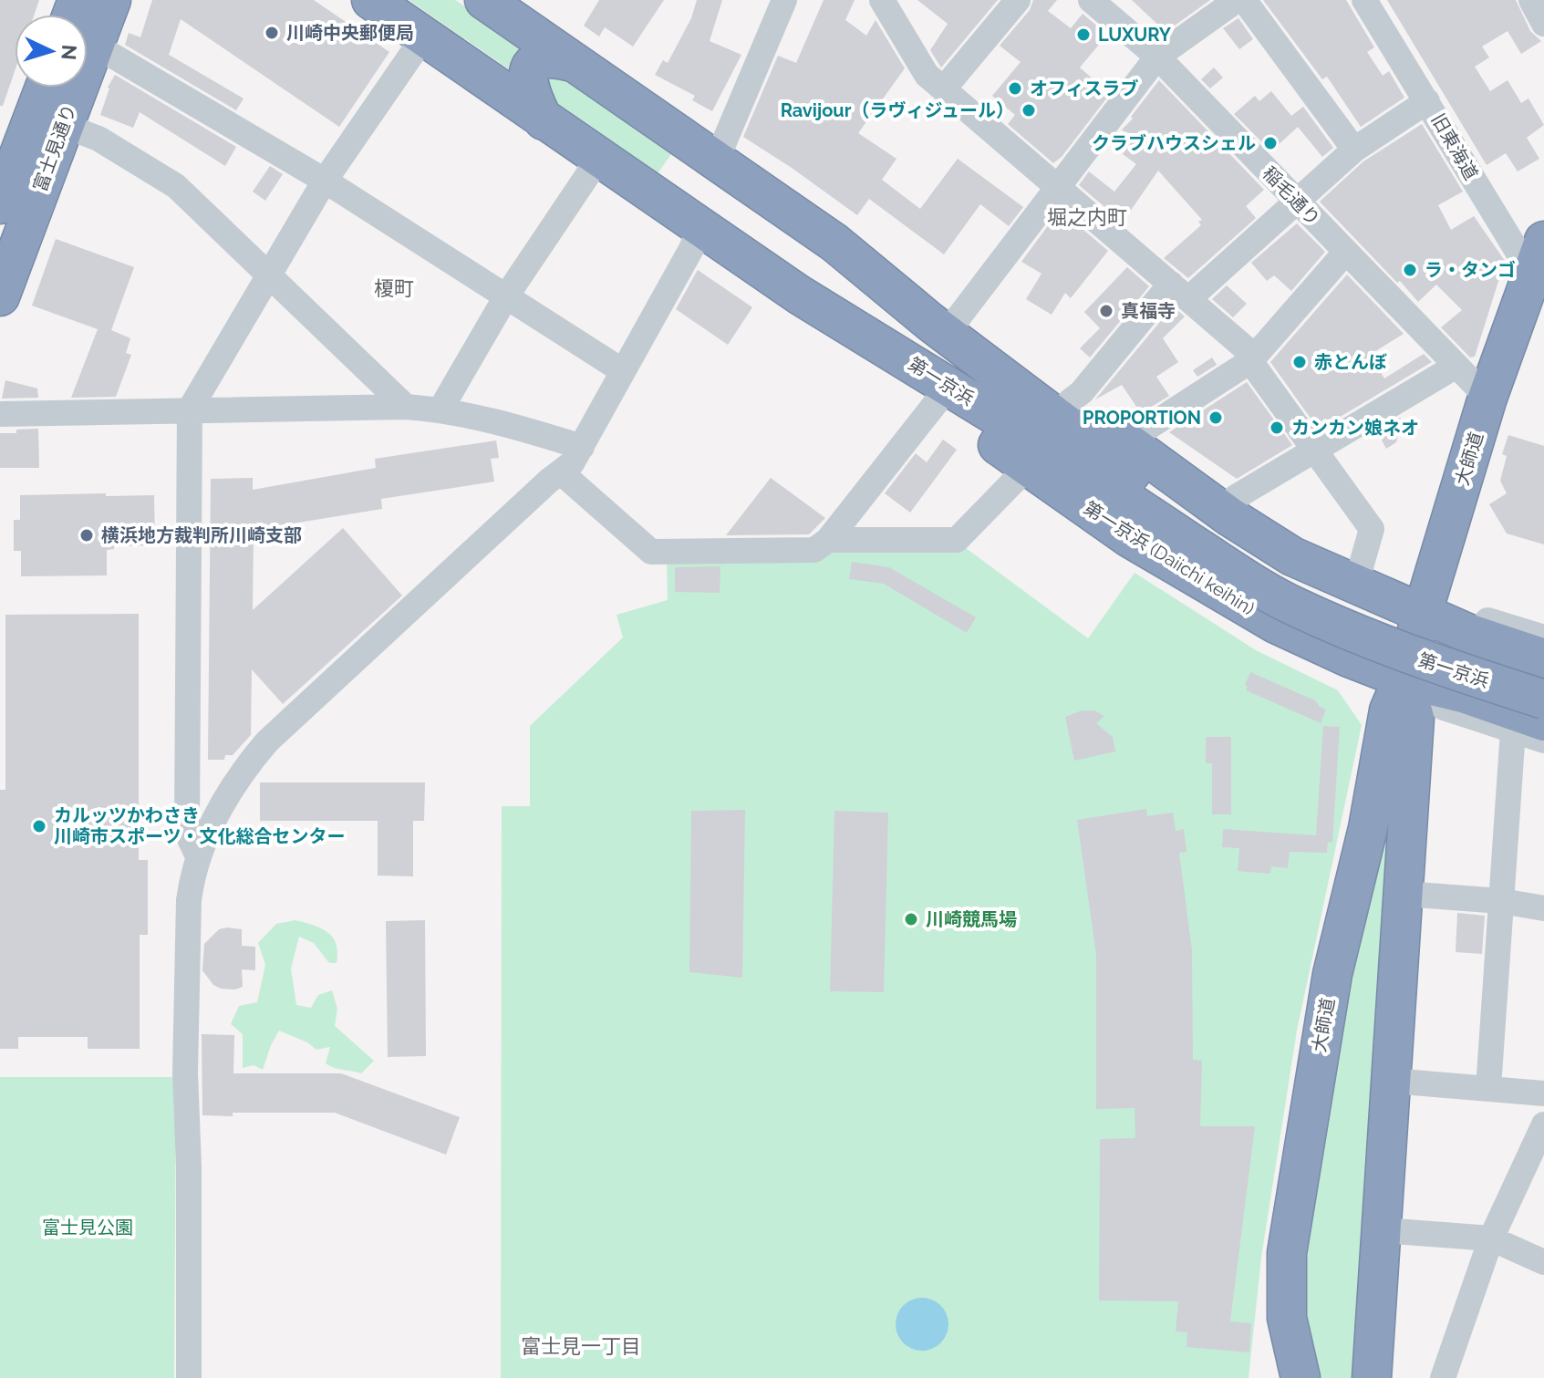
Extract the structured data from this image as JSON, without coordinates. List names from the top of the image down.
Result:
{
  "streets": {
    "highway": [
      "富士見通り",
      "第一京浜",
      "大師道",
      "第一京浜 (Daiichi keihin)"
    ],
    "street": ["旧東海道", "稲毛通り"]
  },
  "crossings": [
    ["旧東海道", "大師道"],
    ["稲毛通り", "大師道"],
    ["第一京浜", "第一京浜 (Daiichi keihin)"],
    ["大師道", "第一京浜 (Daiichi keihin)"]
  ],
  "districts": ["堀之内町", "榎町", "富士見一丁目"],
  "parks": ["富士見公園"],
  "places": [
    "川崎中央郵便局",
    "LUXURY",
    "オフィスラブ",
    "Ravijour（ラヴィジュール）",
    "クラブハウスシェル",
    "ラ・タンゴ",
    "真福寺",
    "赤とんぼ",
    "PROPORTION",
    "カンカン娘ネオ",
    "横浜地方裁判所川崎支部",
    "カルッツかわさき 川崎市スポーツ・文化総合センター",
    "川崎競馬場"
  ],
  "north": "right"
}
